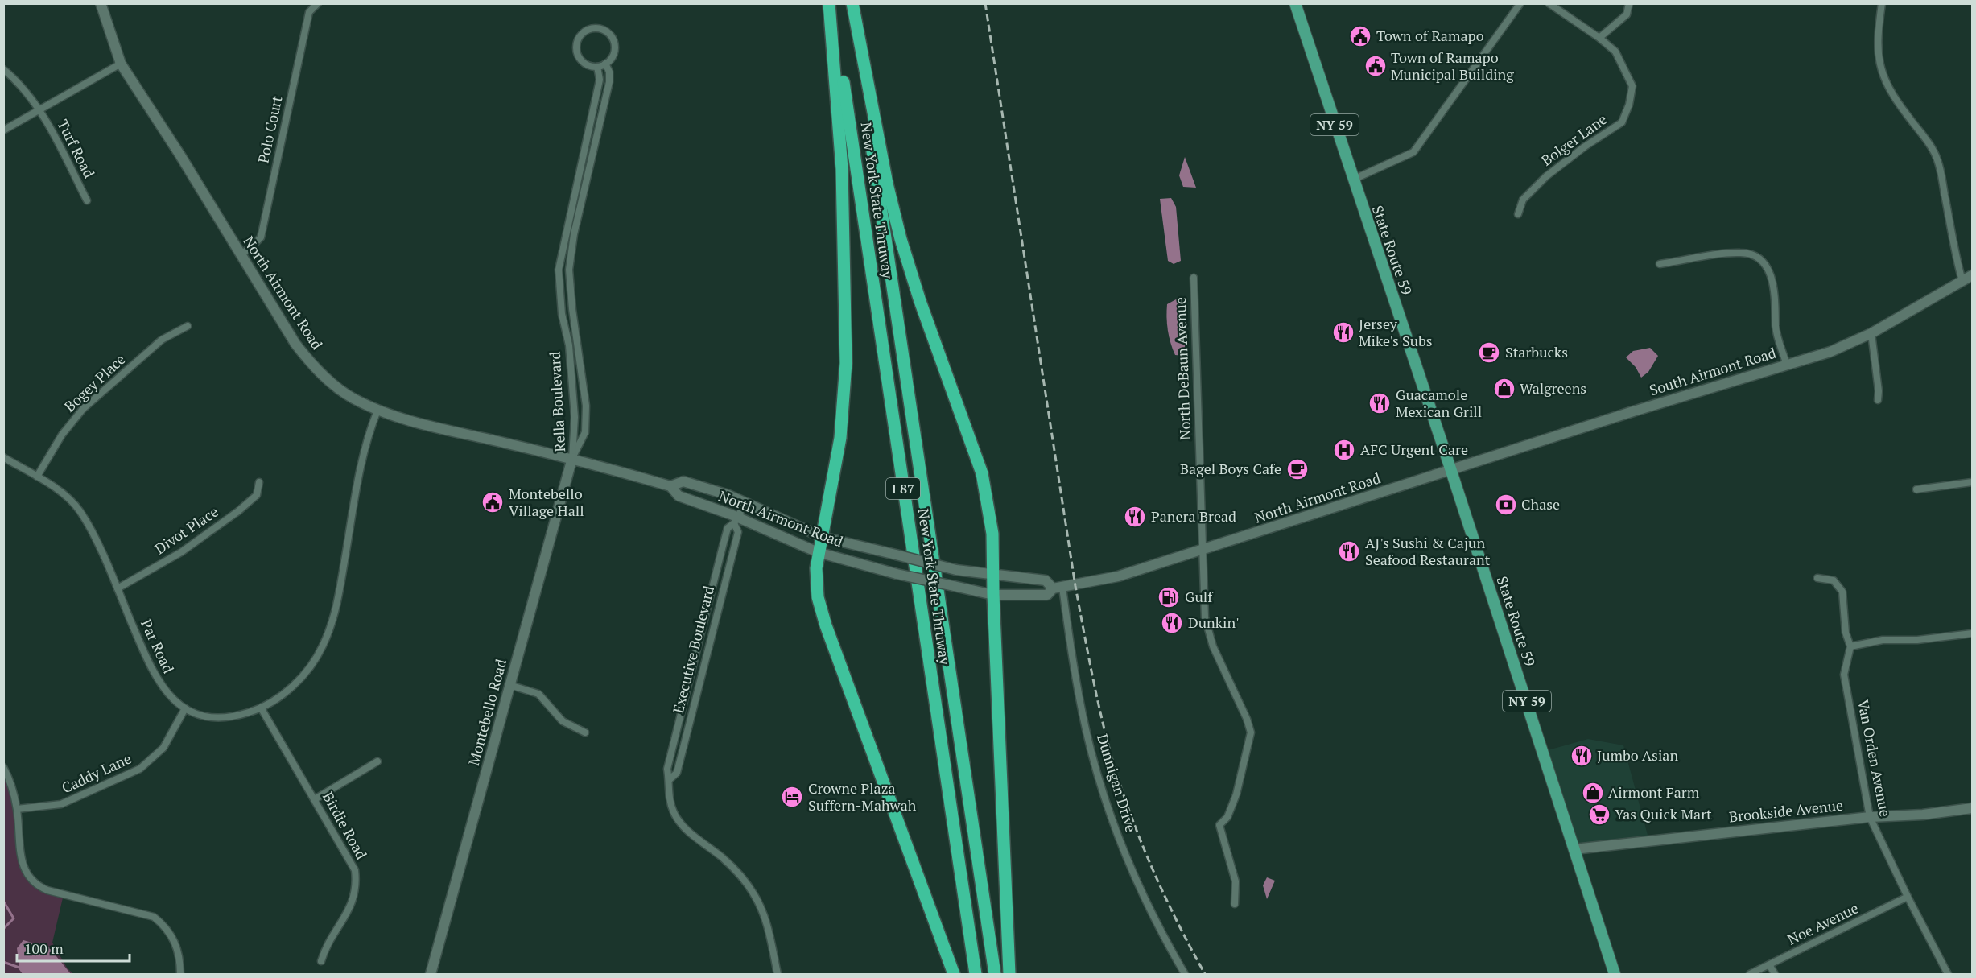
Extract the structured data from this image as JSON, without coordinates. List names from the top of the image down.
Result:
{
  "streets": {
    "highway": ["New York State Thruway", "I 87"],
    "main road": ["NY 59", "State Route 59"],
    "street": [
      "Polo Court",
      "Bolger Lane",
      "Turf Road",
      "North Airmont Road",
      "North DeBaun Avenue",
      "South Airmont Road",
      "Bogey Place",
      "Rella Boulevard",
      "Divot Place",
      "Par Road",
      "Executive Boulevard",
      "Montebello Road",
      "Van Orden Avenue",
      "Caddy Lane",
      "Dunnigan Drive",
      "Brookside Avenue",
      "Birdie Road",
      "Noe Avenue"
    ]
  },
  "crossings": [
    ["Polo Court", "North Airmont Road"],
    ["State Route 59", "North Airmont Road"],
    ["State Route 59", "South Airmont Road"],
    ["State Route 59", "Brookside Avenue"],
    ["North Airmont Road", "North DeBaun Avenue"],
    ["North Airmont Road", "South Airmont Road"],
    ["North Airmont Road", "Rella Boulevard"],
    ["North Airmont Road", "Par Road"],
    ["North Airmont Road", "Executive Boulevard"],
    ["North Airmont Road", "Montebello Road"],
    ["North Airmont Road", "Dunnigan Drive"],
    ["Bogey Place", "Par Road"],
    ["Rella Boulevard", "Montebello Road"],
    ["Divot Place", "Par Road"],
    ["Par Road", "Caddy Lane"],
    ["Par Road", "Birdie Road"],
    ["Van Orden Avenue", "Brookside Avenue"],
    ["Van Orden Avenue", "Noe Avenue"]
  ],
  "places": {
    "public building": ["Town of Ramapo", "Town of Ramapo Municipal Building", "Montebello Village Hall"],
    "restaurant": [
      "Jersey Mike's Subs",
      "Guacamole Mexican Grill",
      "Panera Bread",
      "AJ's Sushi & Cajun Seafood Restaurant",
      "Dunkin'",
      "Jumbo Asian"
    ],
    "cafe": ["Starbucks", "Bagel Boys Cafe"],
    "shop": ["Walgreens", "Airmont Farm"],
    "hospital": ["AFC Urgent Care"],
    "bank": ["Chase"],
    "fuel station": ["Gulf"],
    "hotel": ["Crowne Plaza Suffern-Mahwah"],
    "supermarket": ["Yas Quick Mart"]
  },
  "scale_bar": "100 m"
}
